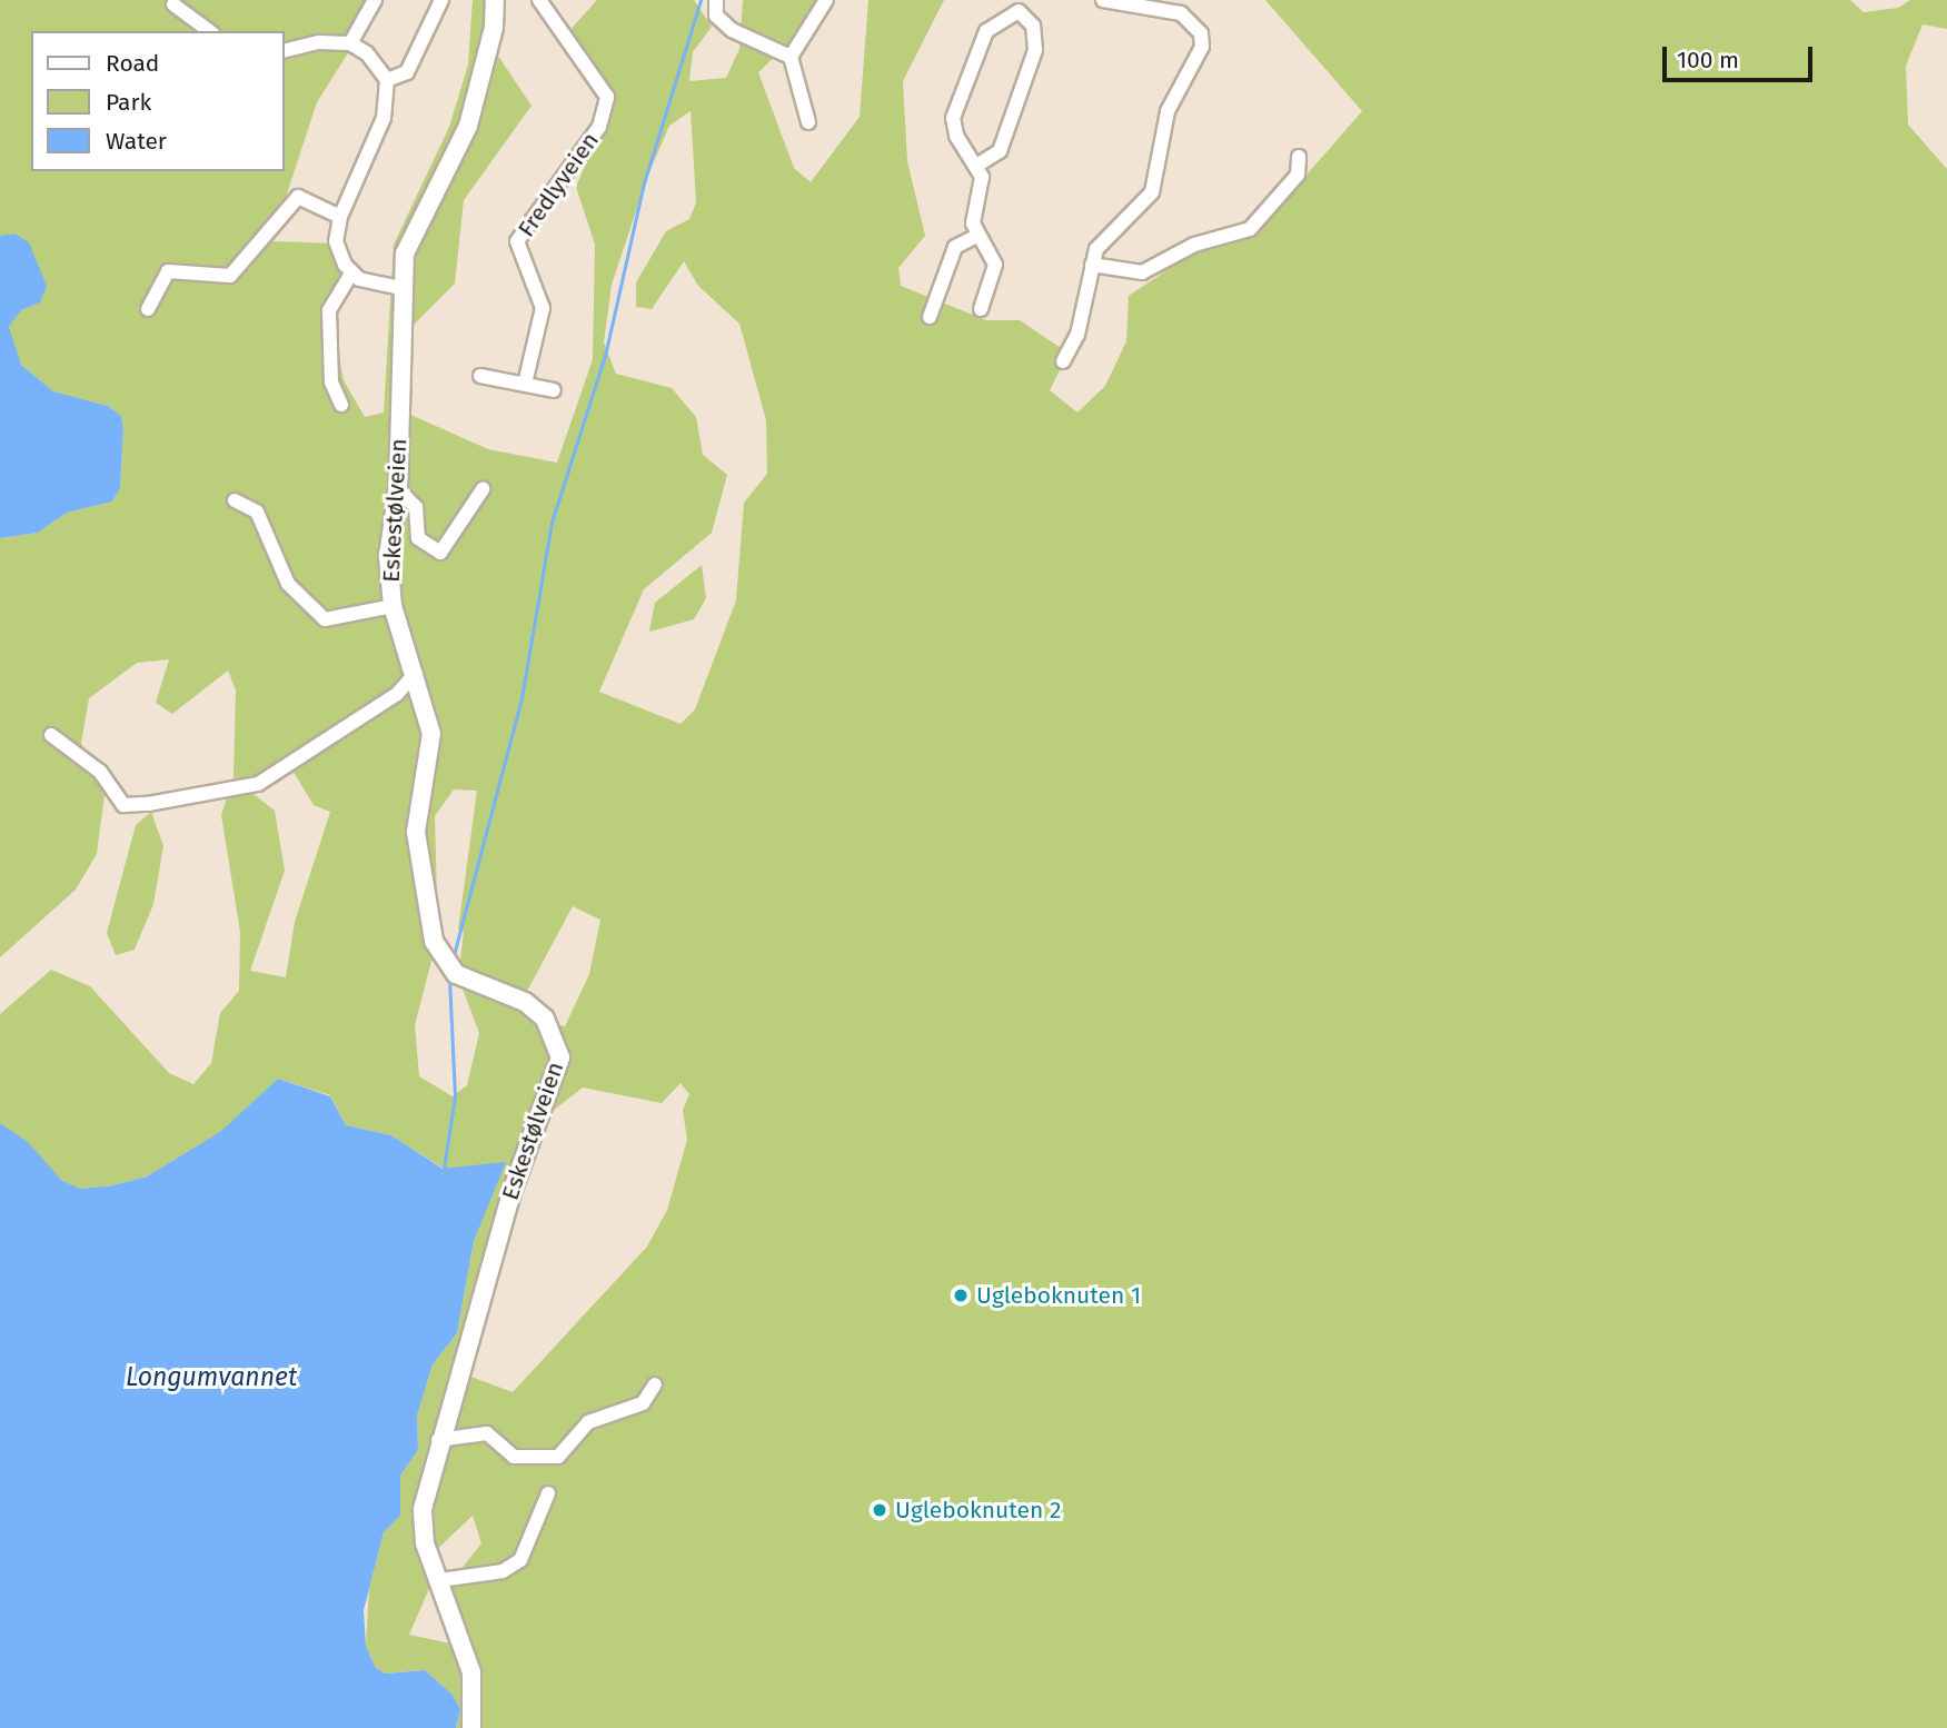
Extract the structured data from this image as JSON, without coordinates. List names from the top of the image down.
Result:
{
  "streets": {
    "main road": ["Eskestølveien"],
    "street": ["Fredlyveien"]
  },
  "water": ["Longumvannet"],
  "places": ["Ugleboknuten 1", "Ugleboknuten 2"],
  "legend": ["Road", "Park", "Water"],
  "scale_bar": "100 m"
}
